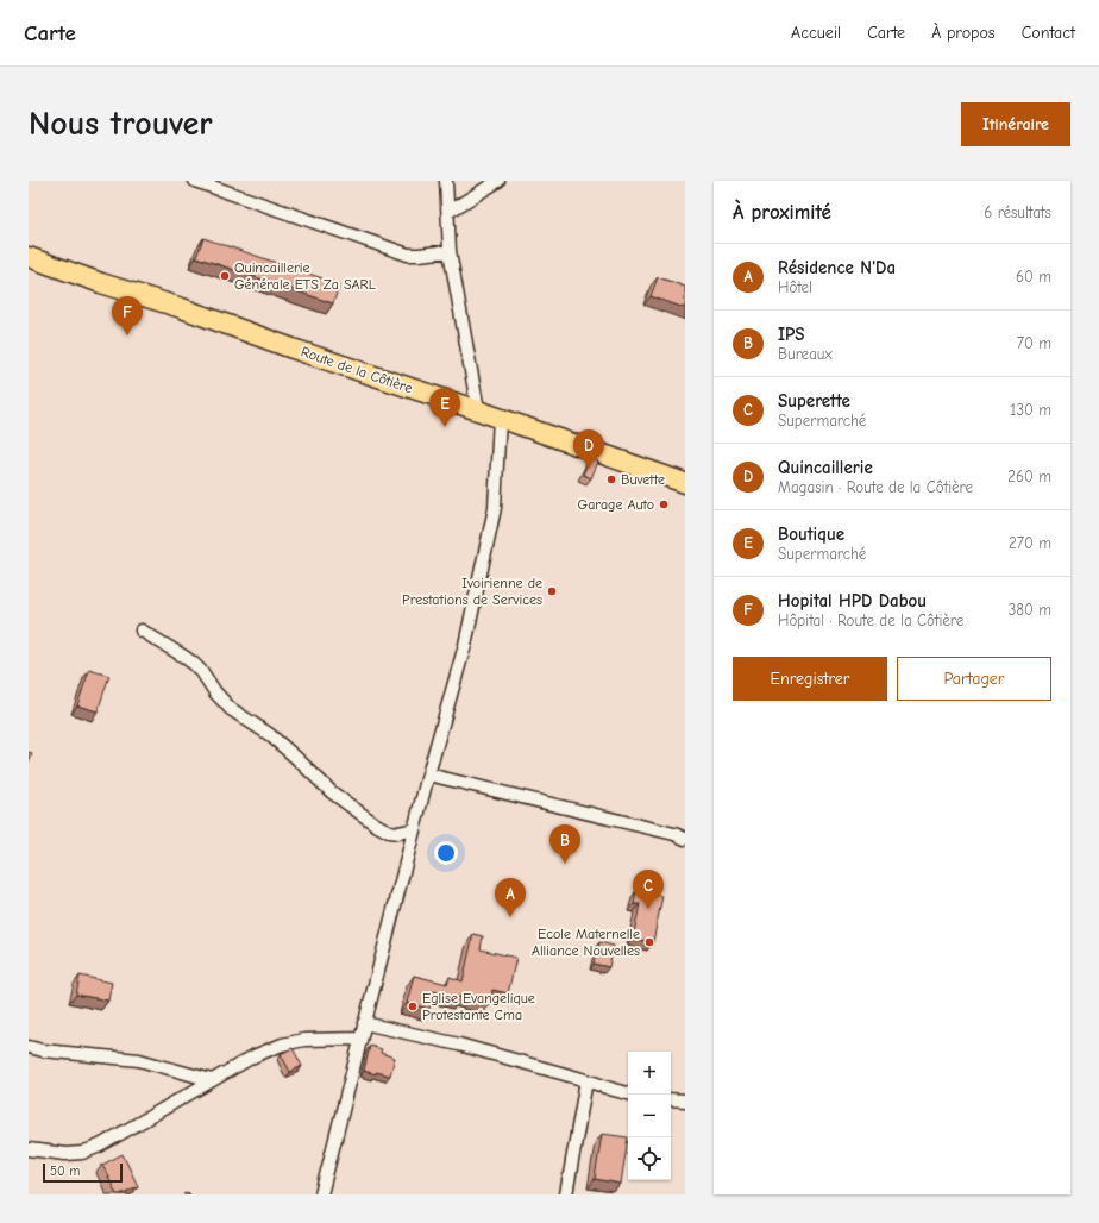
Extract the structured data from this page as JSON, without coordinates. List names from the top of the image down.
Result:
{
  "streets": {
    "main road": ["Route de la Côtière"]
  },
  "places": [
    "Quincaillerie Générale ETS Za SARL",
    "Buvette",
    "Garage Auto",
    "Ivoirienne de Prestations de Services",
    "Ecole Maternelle Alliance Nouvelles",
    "Eglise Evangelique Protestante Cma"
  ],
  "scale_bar": "50 m",
  "page": {
    "header": "Carte",
    "nav": [
      "Accueil",
      "Carte",
      "À propos",
      "Contact"
    ],
    "buttons": [
      "Itinéraire",
      ["Enregistrer", "Partager"]
    ],
    "title": "Nous trouver",
    "heading": ["À proximité", "6 résultats"],
    "list": [
      {
        "mark": "A",
        "name": "Résidence N'Da",
        "note": "Hôtel",
        "value": "60 m"
      },
      {
        "mark": "B",
        "name": "IPS",
        "note": "Bureaux",
        "value": "70 m"
      },
      {
        "mark": "C",
        "name": "Superette",
        "note": "Supermarché",
        "value": "130 m"
      },
      {
        "mark": "D",
        "name": "Quincaillerie",
        "note": "Magasin · Route de la Côtière",
        "value": "260 m"
      },
      {
        "mark": "E",
        "name": "Boutique",
        "note": "Supermarché",
        "value": "270 m"
      },
      {
        "mark": "F",
        "name": "Hopital HPD Dabou",
        "note": "Hôpital · Route de la Côtière",
        "value": "380 m"
      }
    ],
    "pins": [
      "F",
      "E",
      "D",
      "B",
      "C",
      "A"
    ],
    "map_buttons": ["+", "−"],
    "scale": "50 m"
  }
}
